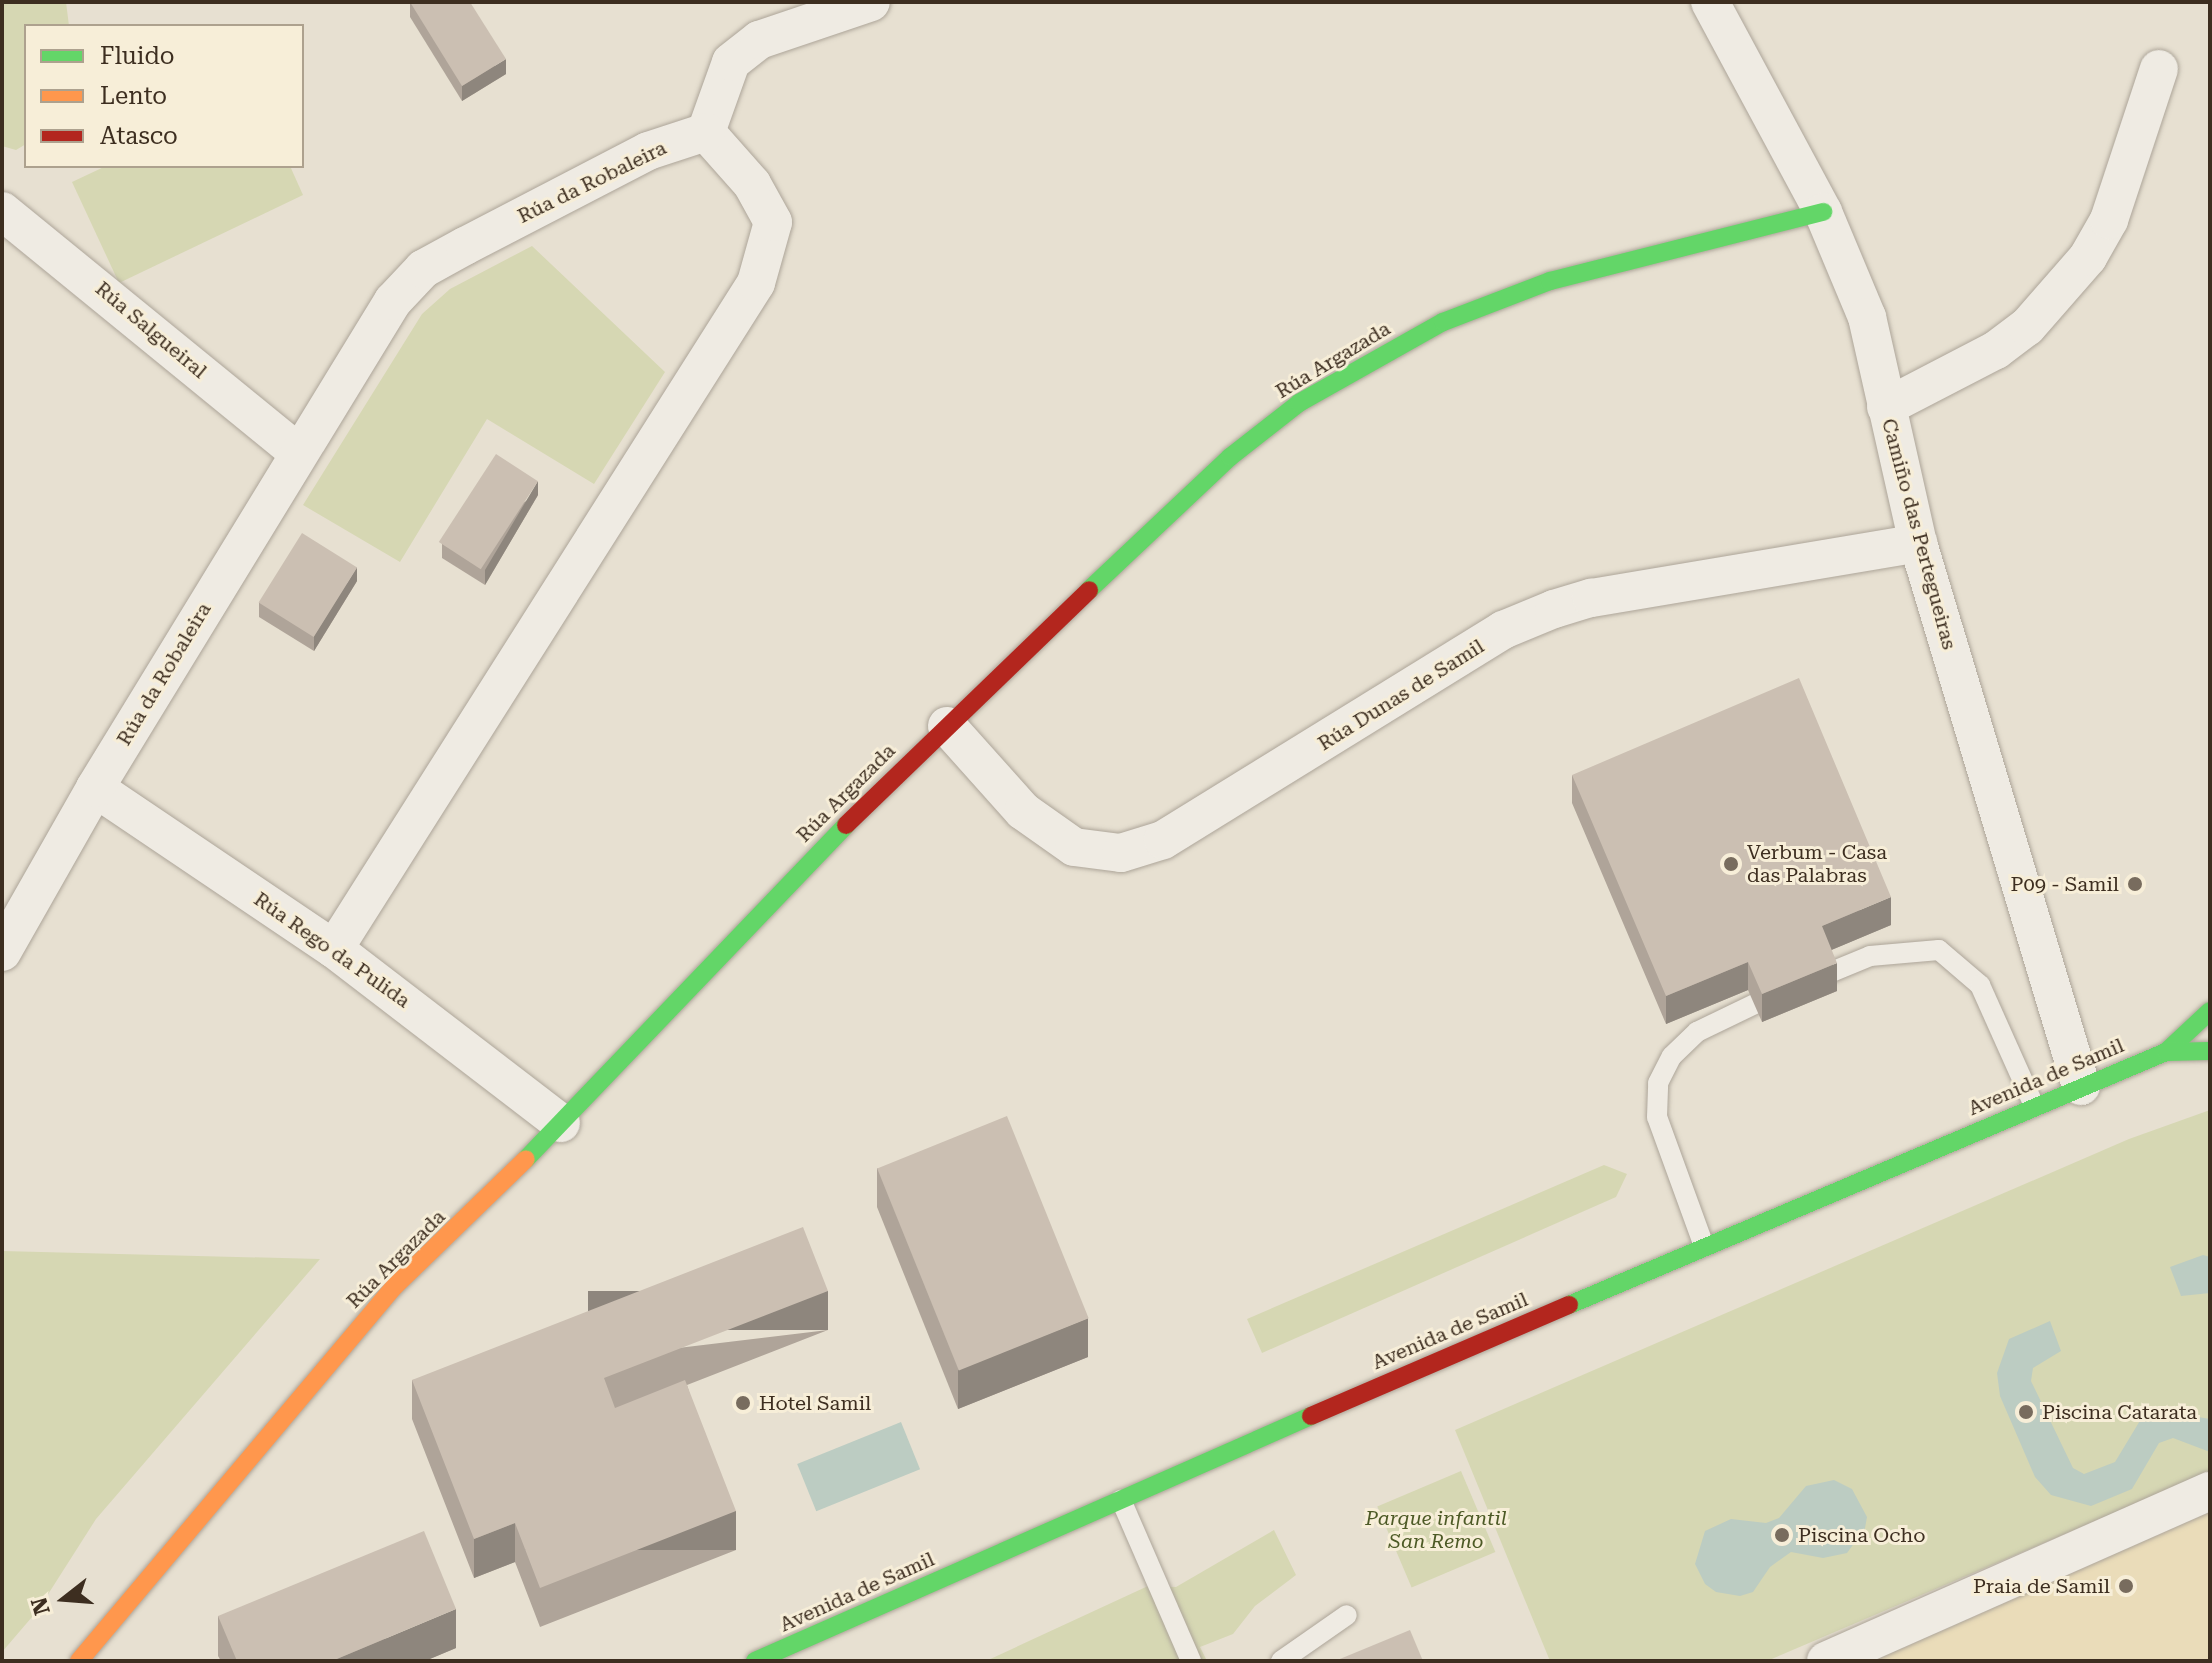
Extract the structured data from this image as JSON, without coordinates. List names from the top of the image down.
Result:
{
  "streets": {
    "street": [
      "Rúa da Robaleira",
      "Rúa Salgueiral",
      "Rúa Argazada",
      "Camiño das Pertegueiras",
      "Rúa Dunas de Samil",
      "Rúa Rego da Pulida",
      "Avenida de Samil"
    ]
  },
  "crossings": [
    ["Rúa da Robaleira", "Rúa Salgueiral"],
    ["Rúa da Robaleira", "Rúa Rego da Pulida"],
    ["Rúa Argazada", "Camiño das Pertegueiras"],
    ["Rúa Argazada", "Rúa Dunas de Samil"],
    ["Rúa Argazada", "Rúa Rego da Pulida"],
    ["Camiño das Pertegueiras", "Rúa Dunas de Samil"],
    ["Camiño das Pertegueiras", "Avenida de Samil"]
  ],
  "parks": ["Parque infantil San Remo"],
  "places": [
    "Verbum - Casa das Palabras",
    "P09 - Samil",
    "Hotel Samil",
    "Piscina Catarata",
    "Piscina Ocho",
    "Praia de Samil"
  ],
  "legend": ["Fluido", "Lento", "Atasco"],
  "north": "left"
}
